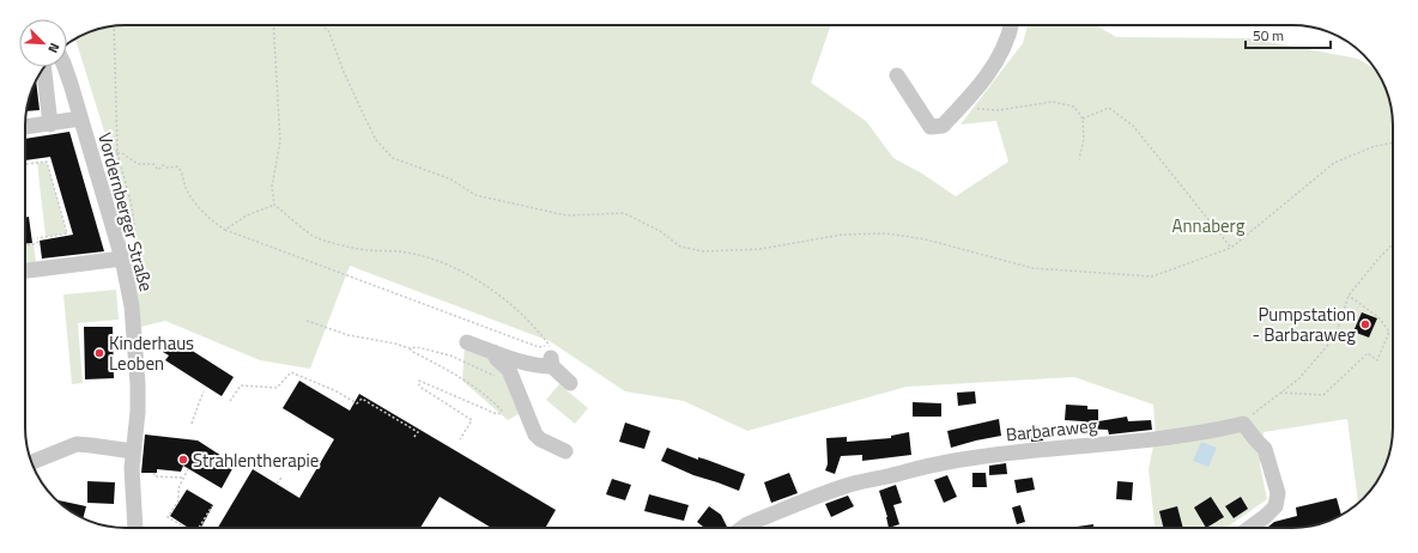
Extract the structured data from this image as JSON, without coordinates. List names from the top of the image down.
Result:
{
  "streets": {
    "street": ["Vordernberger Straße", "Barbaraweg"]
  },
  "parks": ["Annaberg"],
  "places": ["Pumpstation - Barbaraweg", "Kinderhaus Leoben", "Strahlentherapie"],
  "scale_bar": "50 m",
  "north": "bottom right"
}
